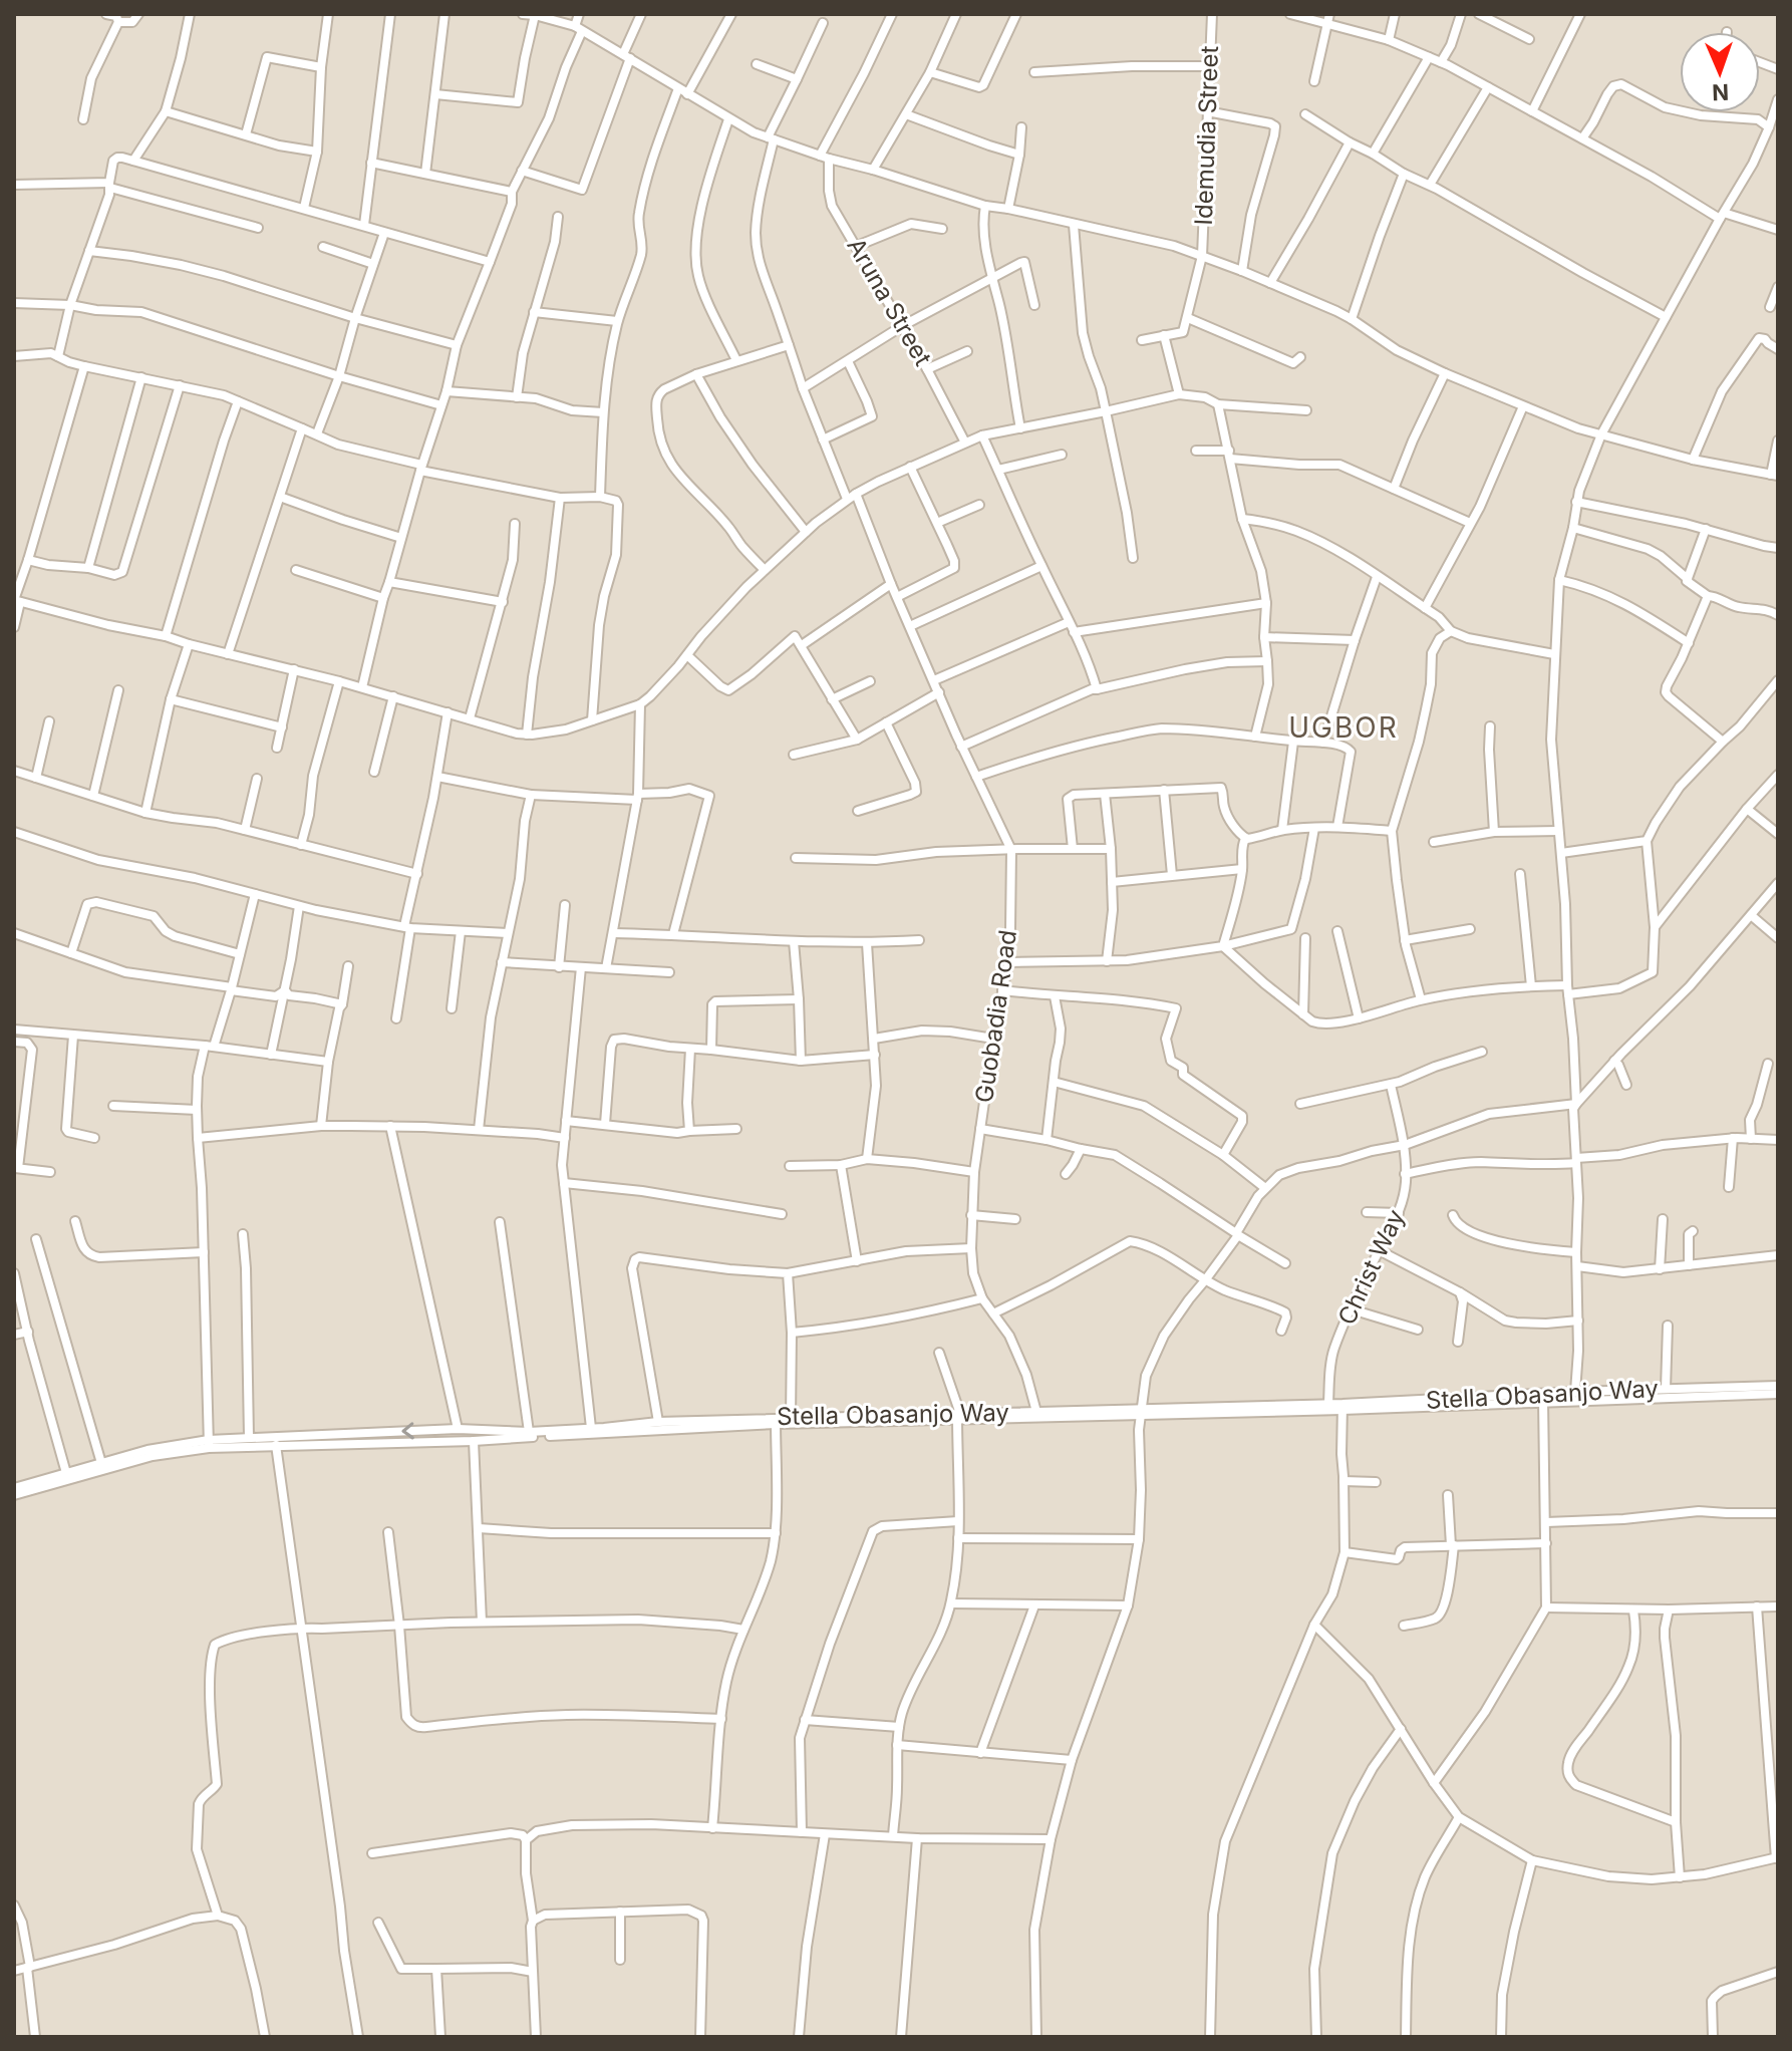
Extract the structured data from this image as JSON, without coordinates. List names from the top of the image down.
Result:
{
  "streets": {
    "street": [
      "Idemudia Street",
      "Aruna Street",
      "Guobadia Road",
      "Christ Way",
      "Stella Obasanjo Way"
    ]
  },
  "crossings": [
    ["Guobadia Road", "Stella Obasanjo Way"],
    ["Christ Way", "Stella Obasanjo Way"]
  ],
  "districts": ["UGBOR"],
  "north": "bottom"
}
